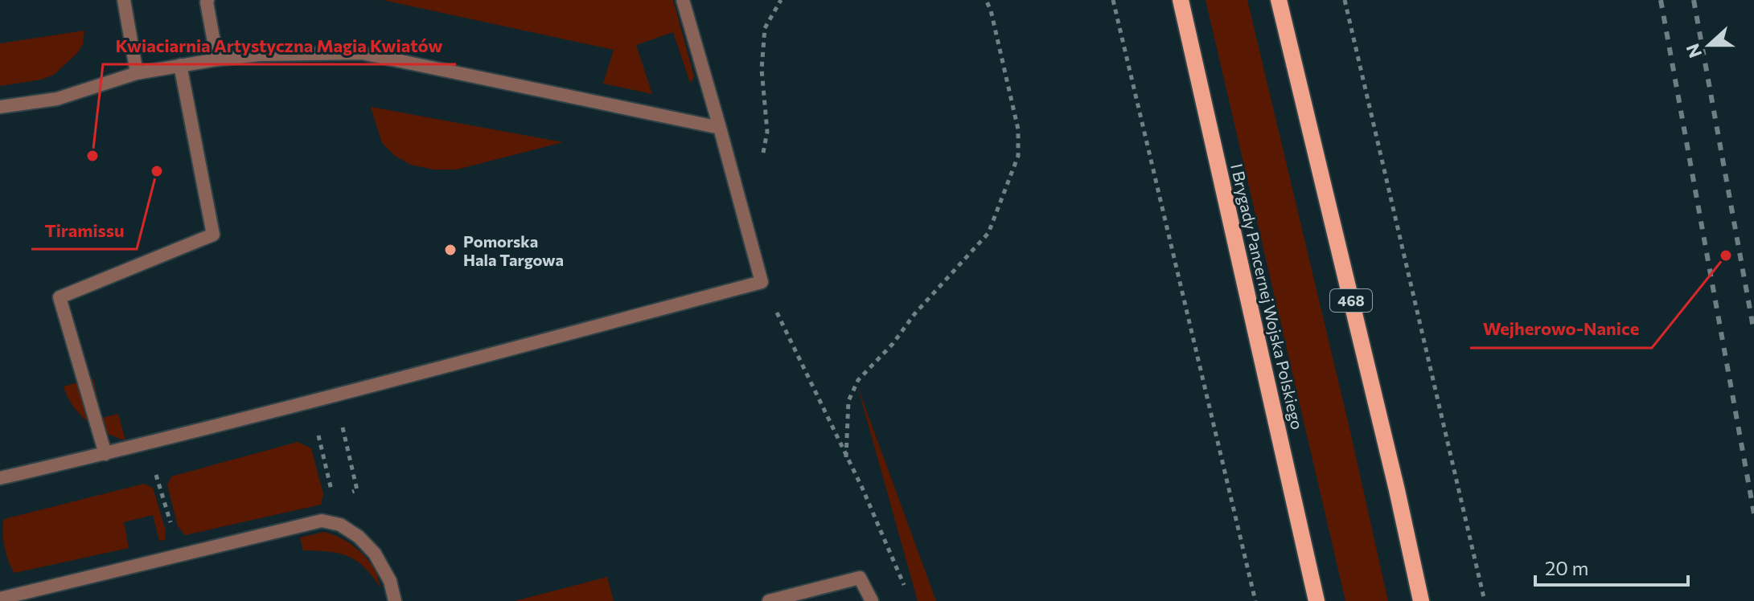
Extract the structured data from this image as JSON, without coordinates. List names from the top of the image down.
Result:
{
  "streets": {
    "main road": ["I Brygady Pancernej Wojska Polskiego", "468"]
  },
  "places": [
    "Kwiaciarnia Artystyczna Magia Kwiatów",
    "Tiramissu",
    "Pomorska Hala Targowa",
    "Wejherowo-Nanice"
  ],
  "scale_bar": "20 m",
  "north": "left"
}
